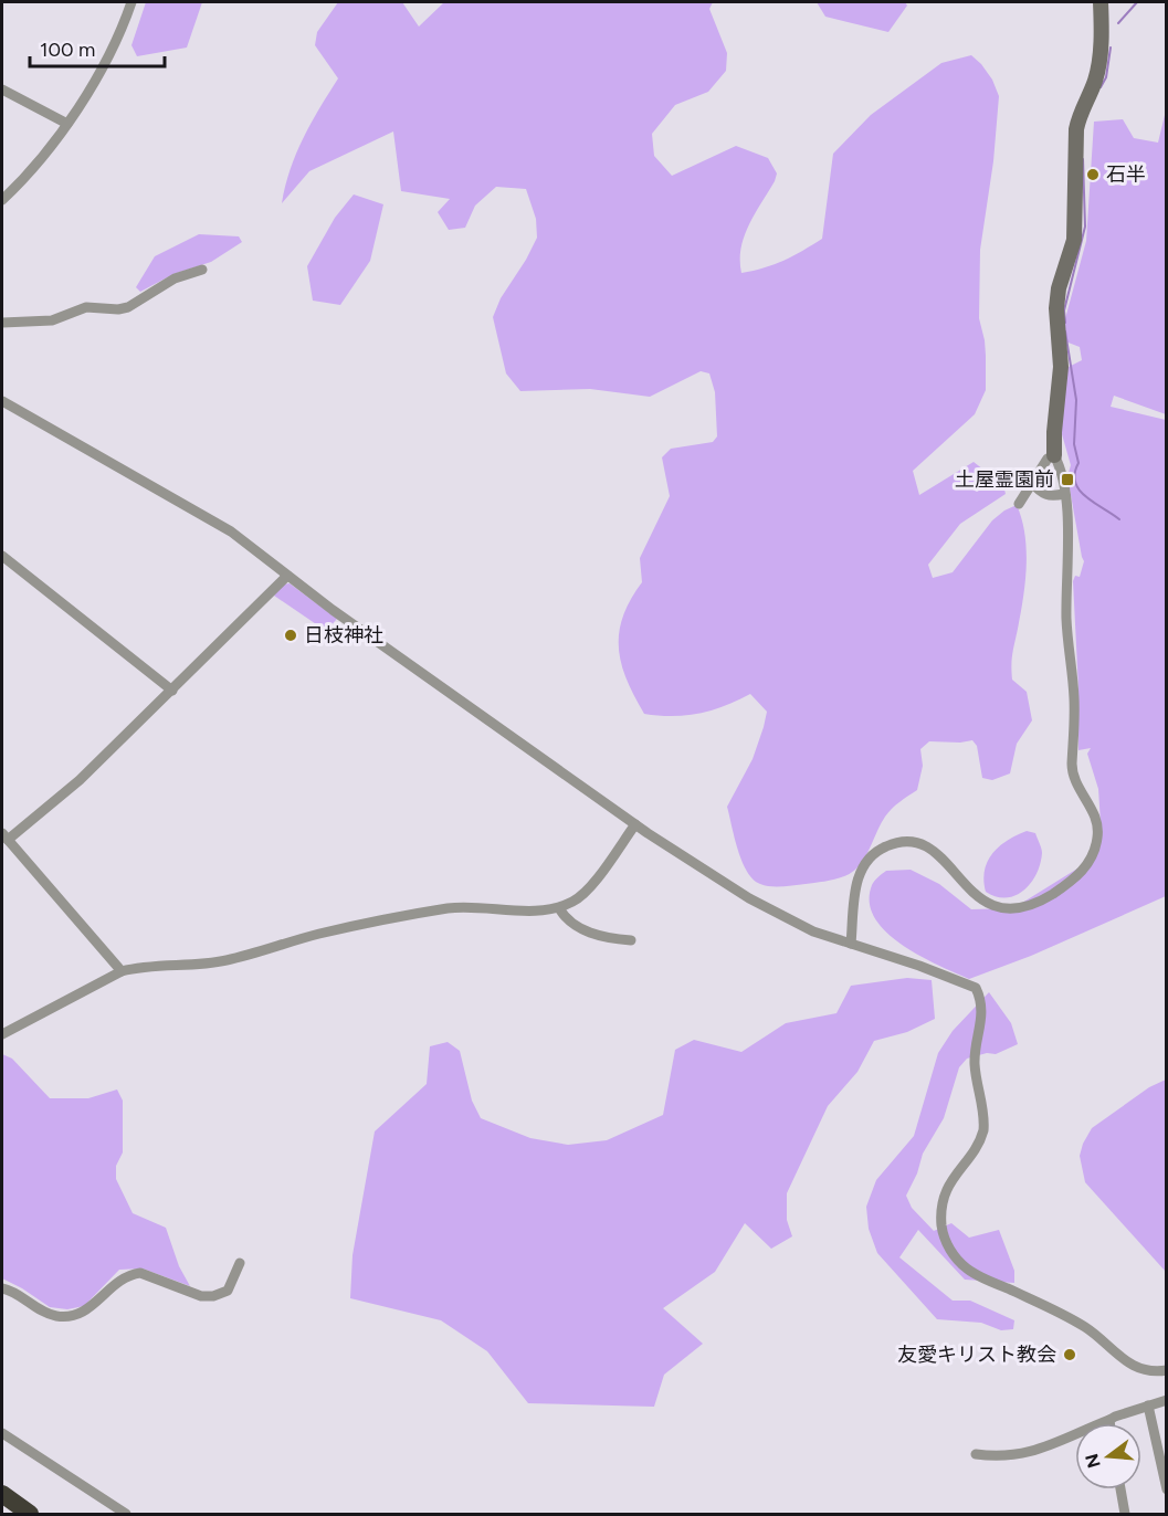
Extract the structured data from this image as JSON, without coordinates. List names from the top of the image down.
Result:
{
  "places": {
    "other": ["石半", "日枝神社", "友愛キリスト教会"],
    "transit": ["土屋霊園前"]
  },
  "scale_bar": "100 m",
  "north": "left"
}
